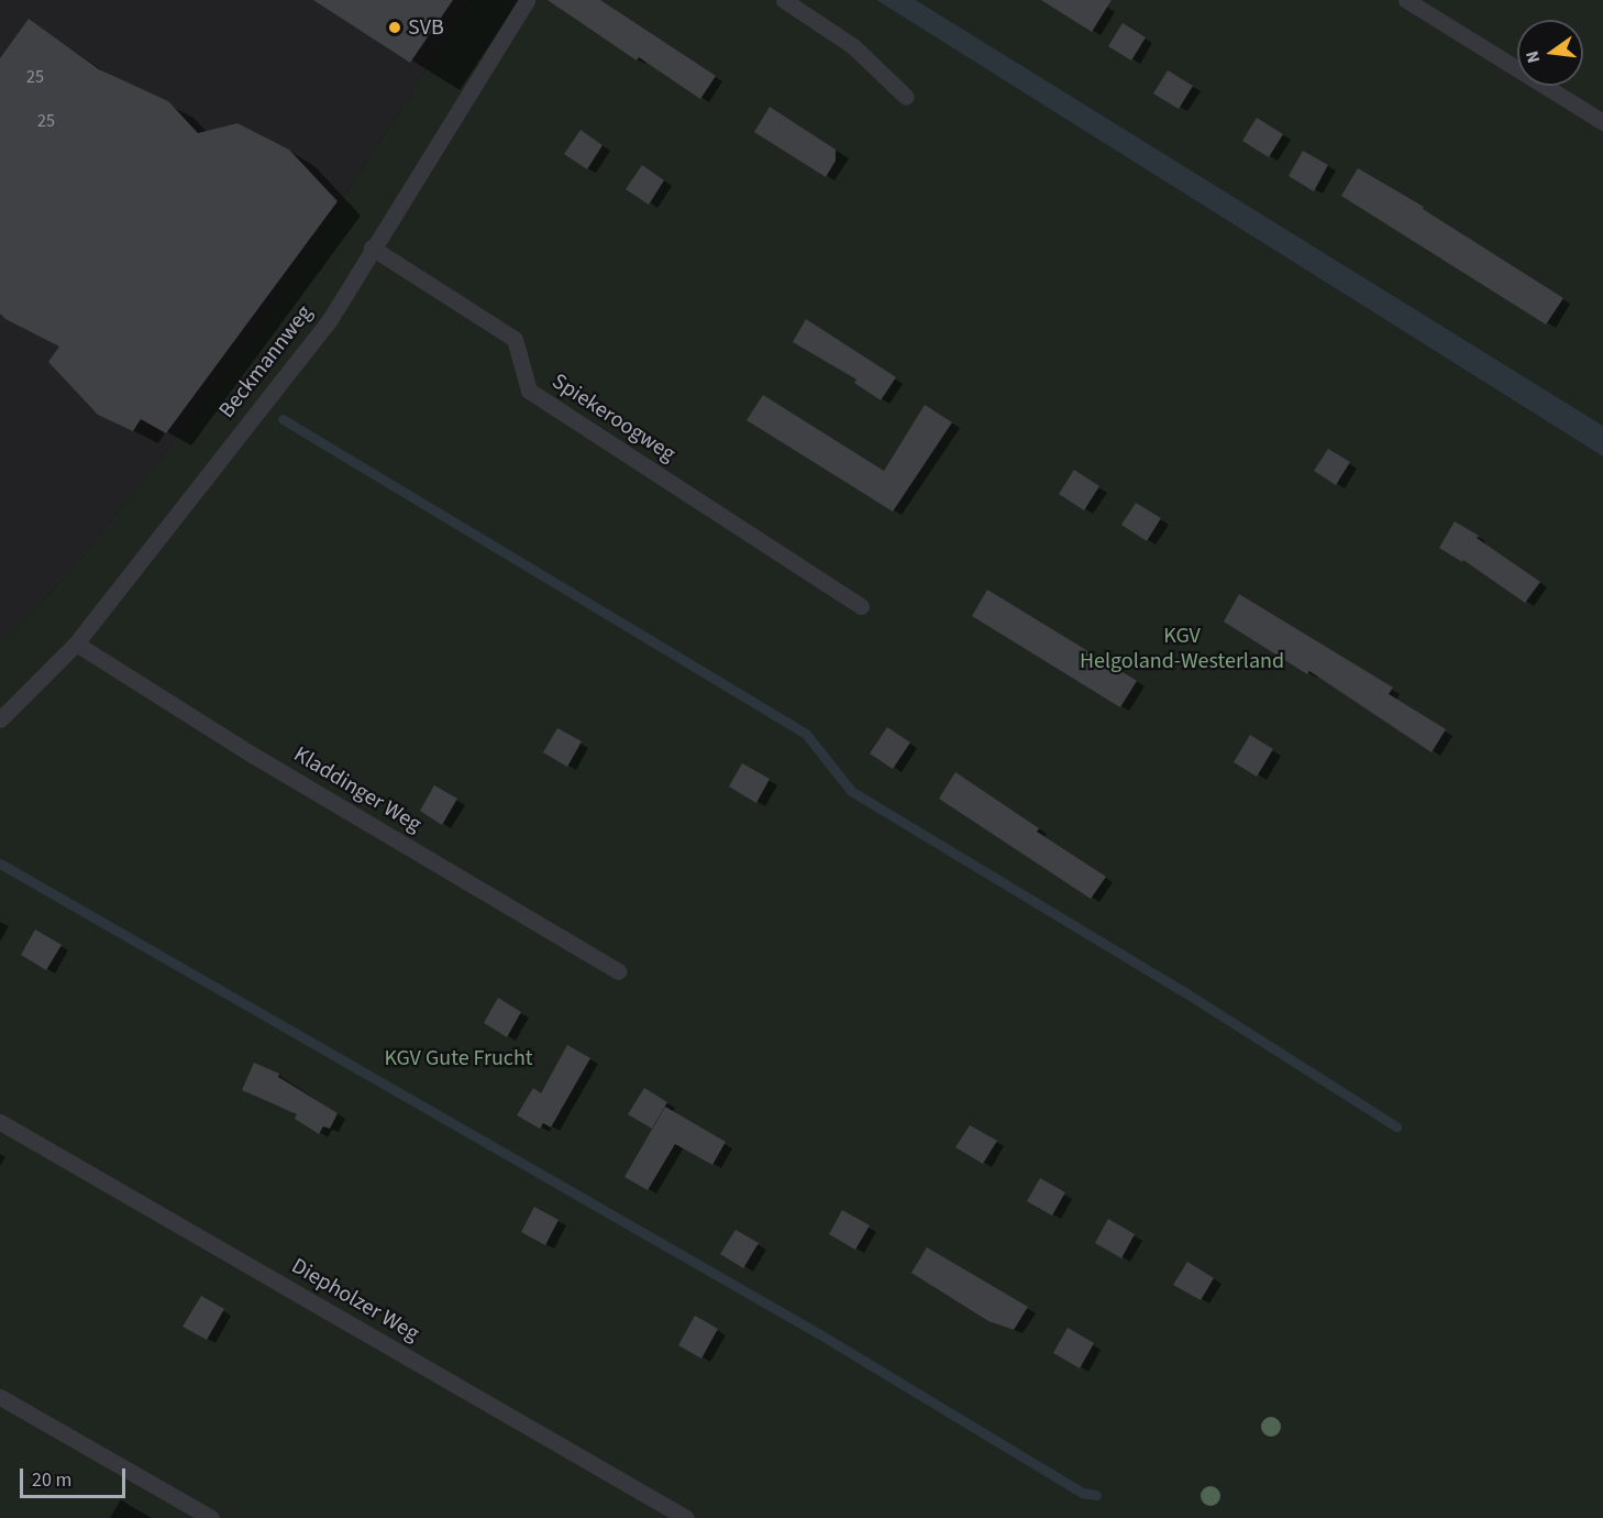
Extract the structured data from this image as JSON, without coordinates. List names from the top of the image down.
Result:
{
  "streets": {
    "lane": [
      "Beckmannweg",
      "Spiekeroogweg",
      "Kladdinger Weg",
      "Diepholzer Weg"
    ]
  },
  "crossings": [
    ["Beckmannweg", "Spiekeroogweg"],
    ["Beckmannweg", "Kladdinger Weg"]
  ],
  "parks": ["KGV Helgoland-Westerland", "KGV Gute Frucht"],
  "places": ["SVB"],
  "house_numbers": ["25", "25"],
  "scale_bar": "20 m",
  "north": "left"
}
